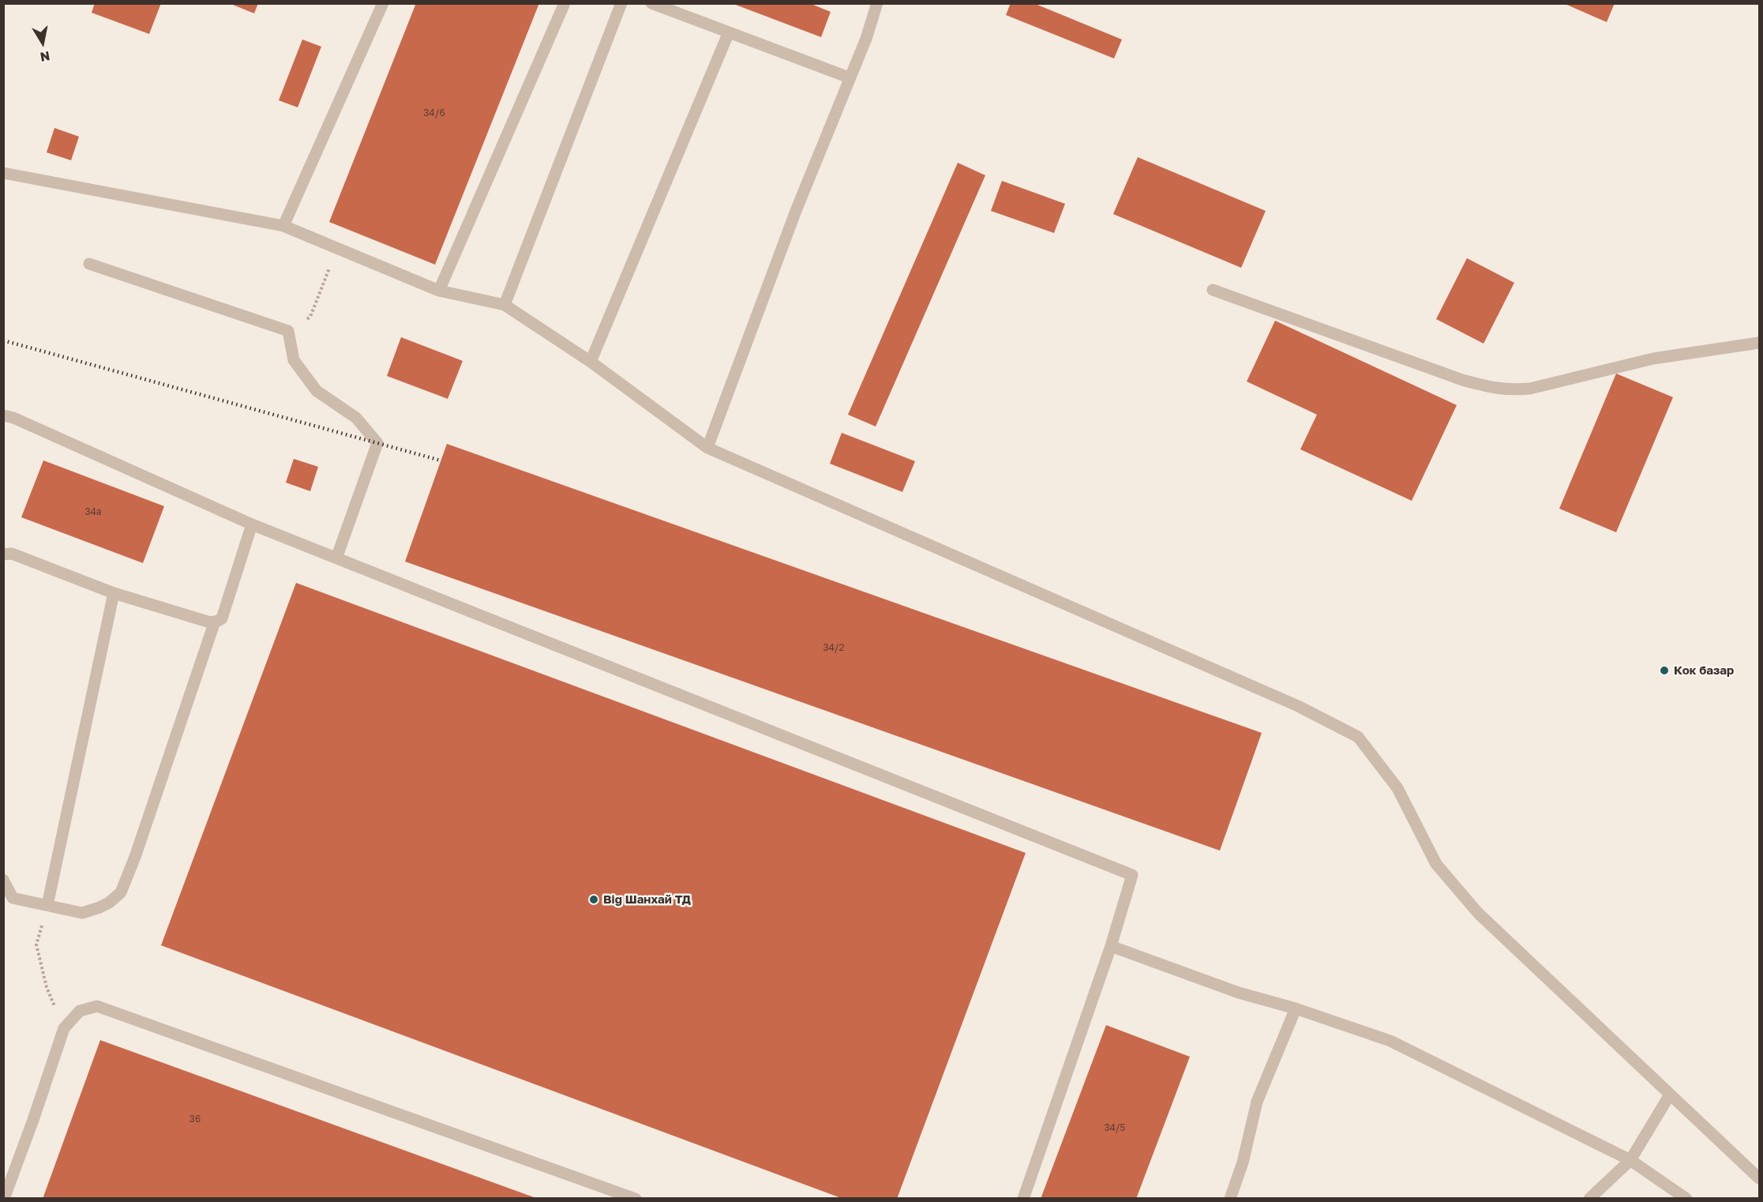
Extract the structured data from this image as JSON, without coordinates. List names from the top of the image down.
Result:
{
  "places": ["Кок базар", "Big Шанхай ТД"],
  "house_numbers": [
    "34/6",
    "34а",
    "34/2",
    "36",
    "34/5"
  ],
  "north": "bottom"
}
